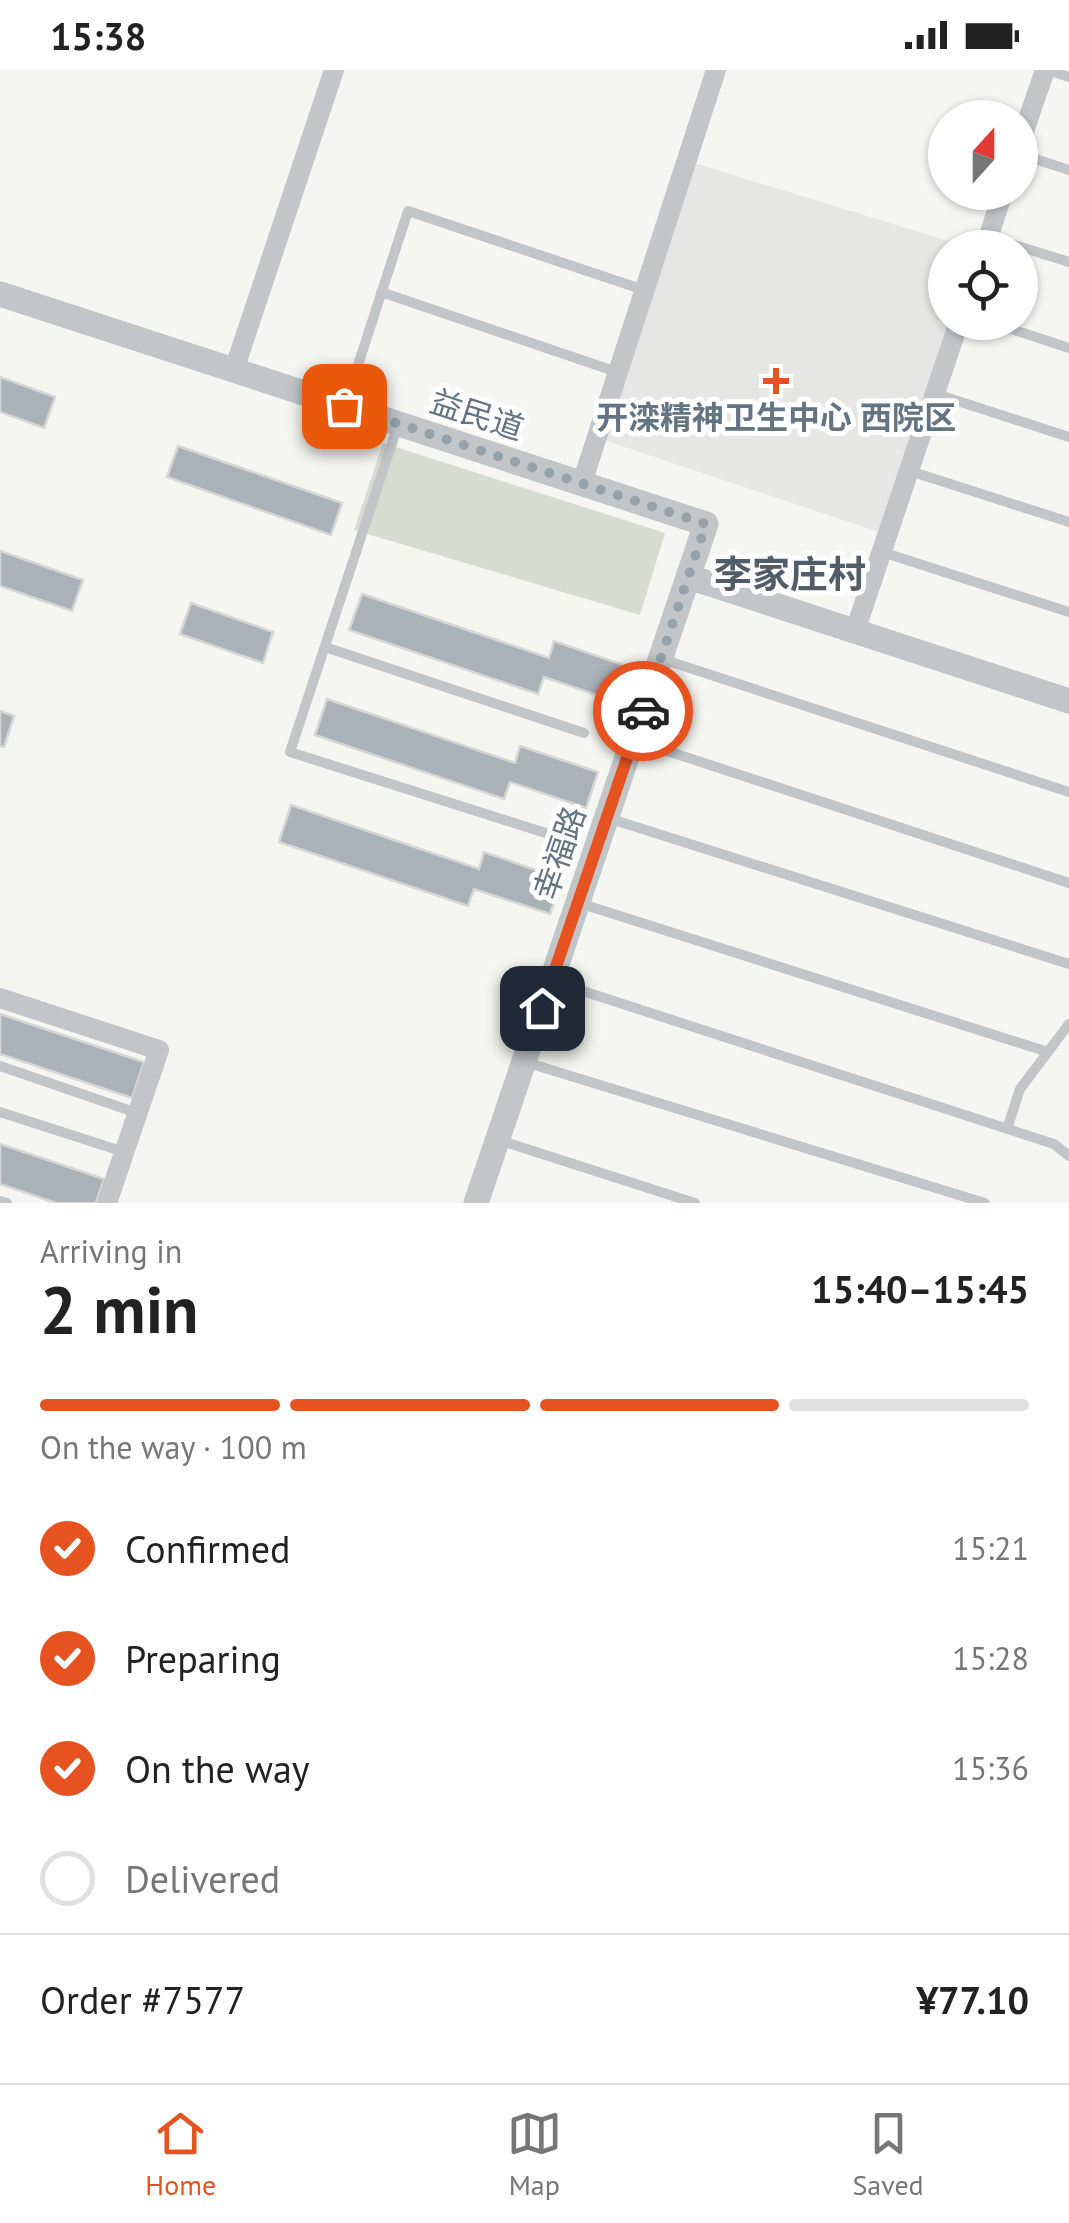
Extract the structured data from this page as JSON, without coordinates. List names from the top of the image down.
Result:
{
  "streets": {
    "street": ["益民道", "幸福路"]
  },
  "crossings": [
    ["益民道", "幸福路"]
  ],
  "districts": ["李家庄村"],
  "places": {
    "health": ["开滦精神卫生中心 西院区"]
  },
  "north": "top",
  "page": {
    "status": "15:38",
    "heading": ["2 min", "Arriving in", "15:40–15:45"],
    "panel": ["Order #7577", "¥77.10"],
    "bar": "On the way · 100 m",
    "list": [
      ["Confirmed", "15:21"],
      ["Preparing", "15:28"],
      ["On the way", "15:36"],
      "Delivered"
    ],
    "tabs": ["Home", "Map", "Saved"]
  }
}
